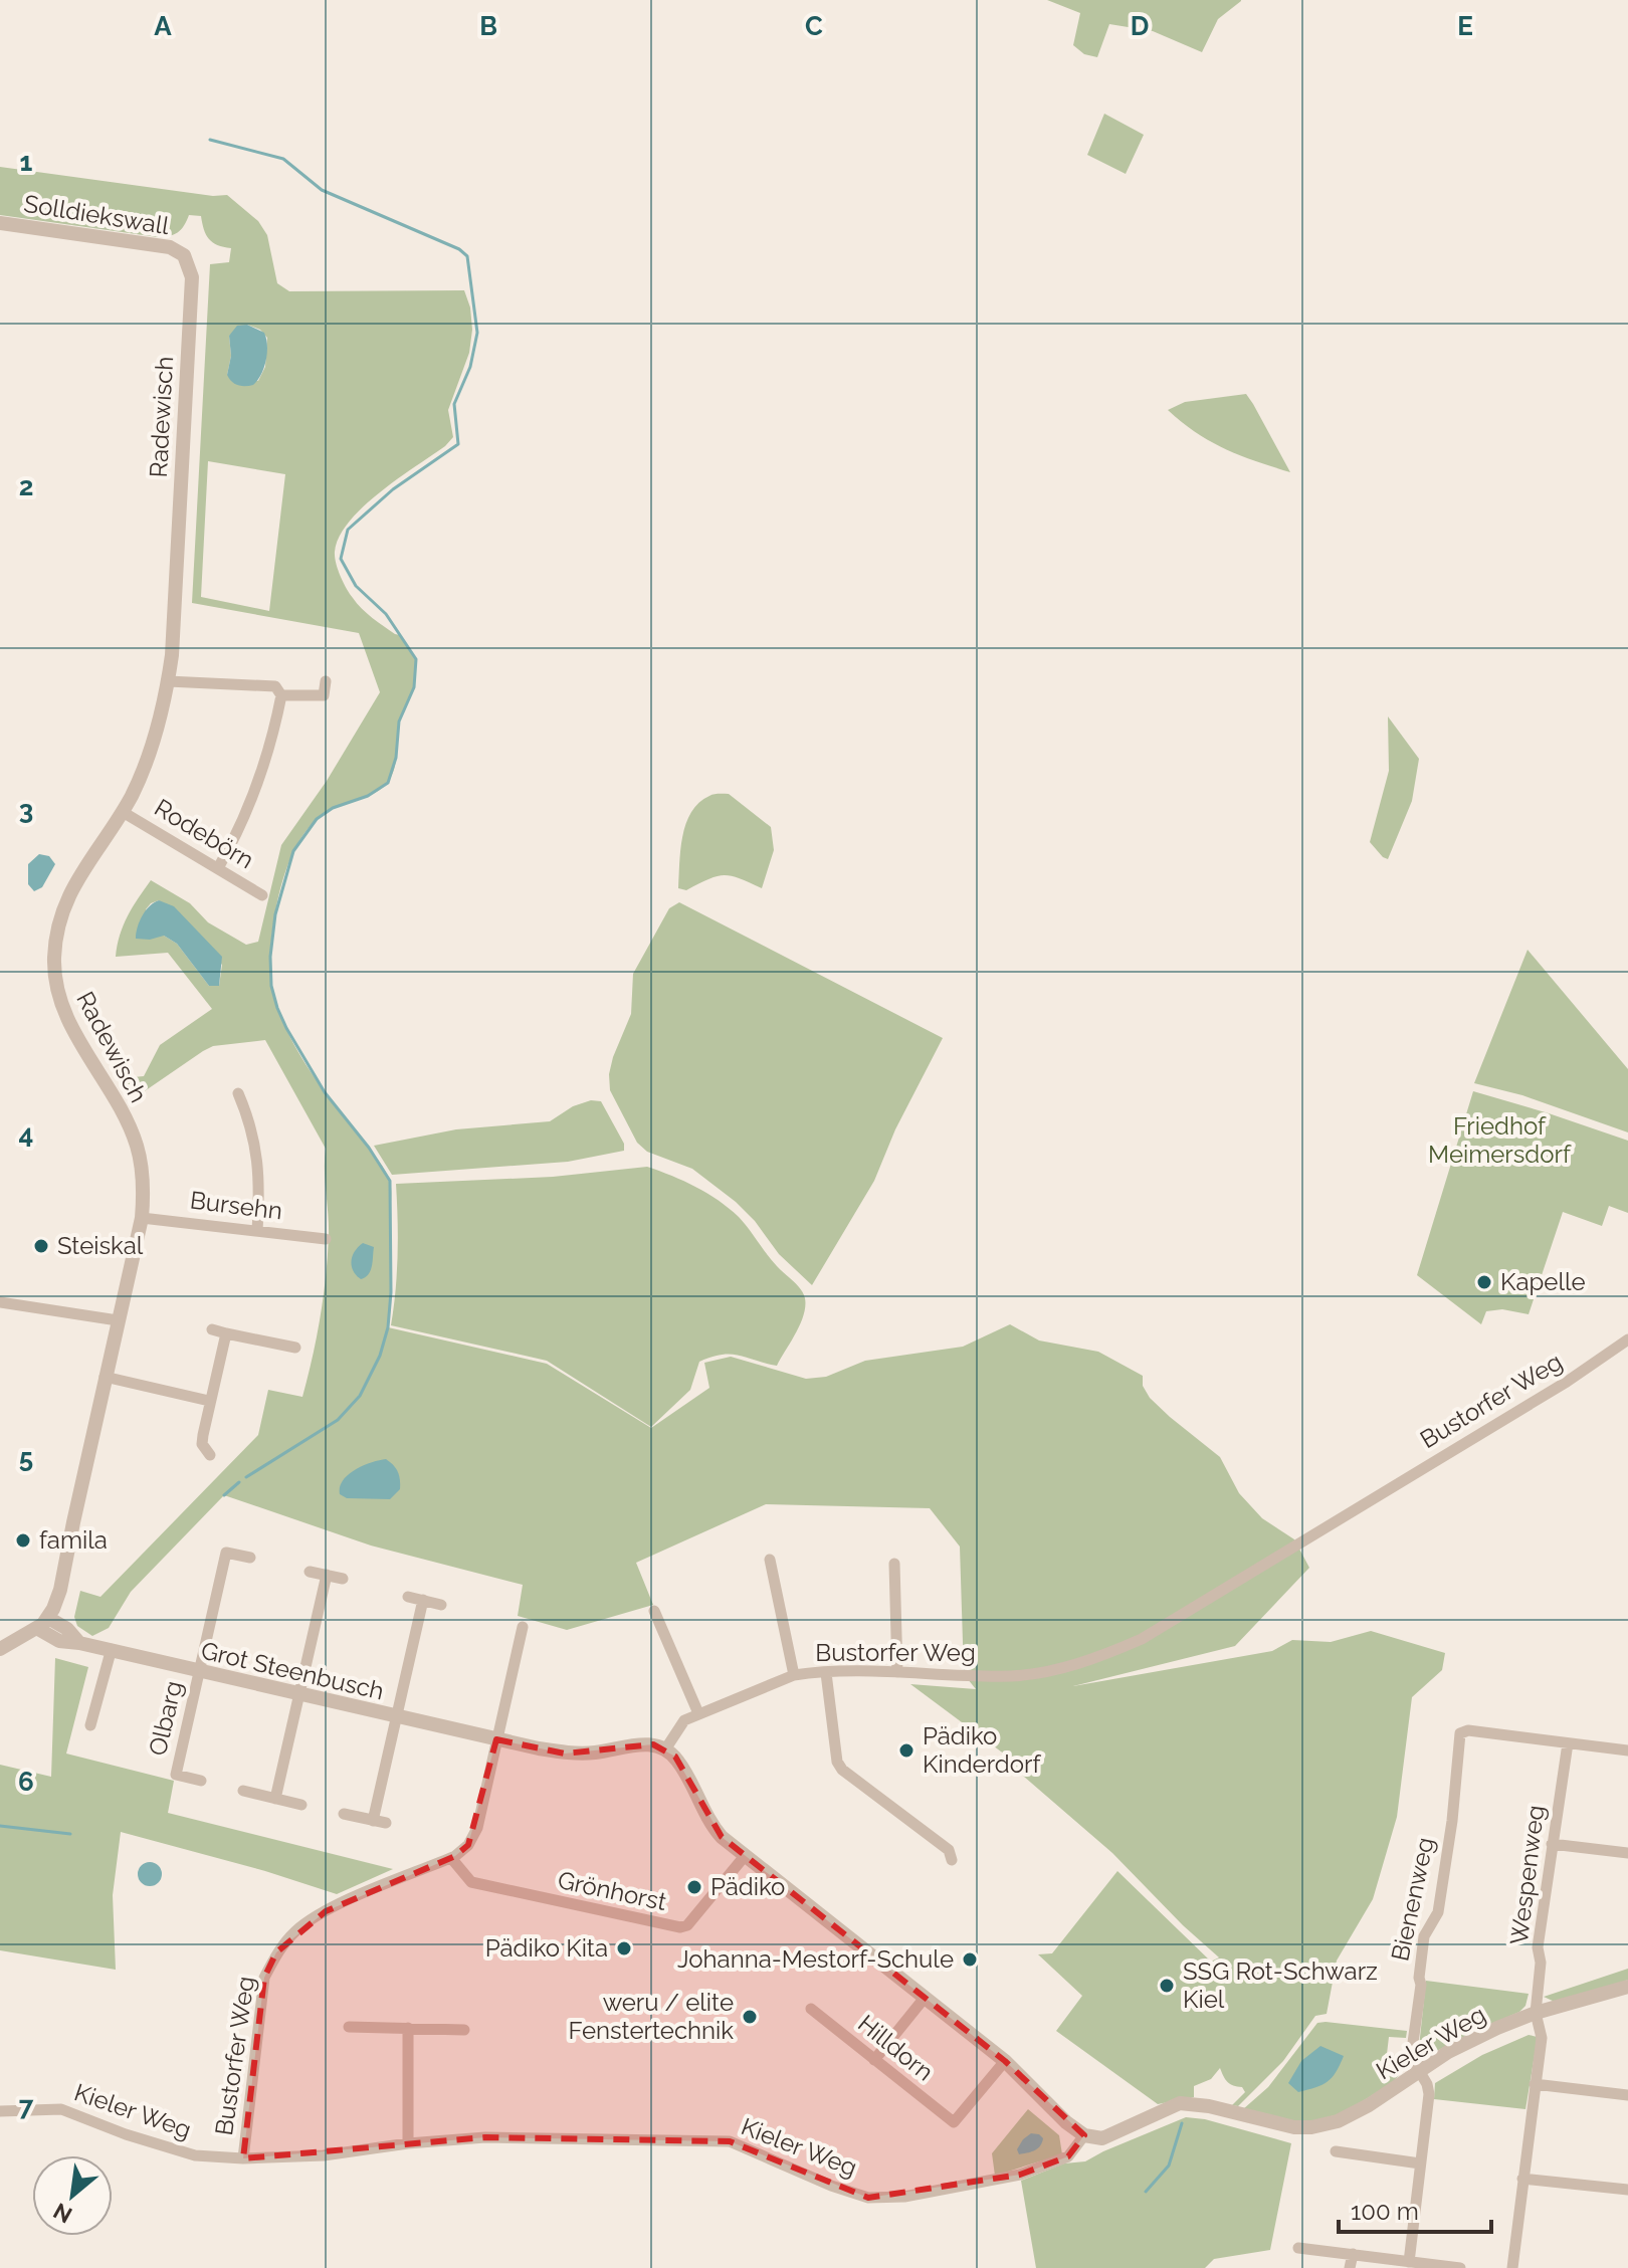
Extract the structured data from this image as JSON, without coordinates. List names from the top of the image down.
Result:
{
  "streets": {
    "street": [
      "Solldiekswall",
      "Radewisch",
      "Rodebörn",
      "Bursehn",
      "Bustorfer Weg",
      "Grot Steenbusch",
      "Olbarg",
      "Wespenweg",
      "Grönhorst",
      "Bienenweg",
      "Kieler Weg",
      "Hilldorn"
    ]
  },
  "crossings": [
    ["Solldiekswall", "Radewisch"],
    ["Radewisch", "Rodebörn"],
    ["Radewisch", "Bursehn"],
    ["Radewisch", "Grot Steenbusch"],
    ["Bustorfer Weg", "Grot Steenbusch"],
    ["Bustorfer Weg", "Grönhorst"],
    ["Bustorfer Weg", "Kieler Weg"],
    ["Grot Steenbusch", "Olbarg"],
    ["Wespenweg", "Bienenweg"],
    ["Wespenweg", "Kieler Weg"],
    ["Bienenweg", "Kieler Weg"]
  ],
  "parks": ["Friedhof Meimersdorf"],
  "places": [
    "Steiskal",
    "Kapelle",
    "famila",
    "Pädiko Kinderdorf",
    "Pädiko",
    "Pädiko Kita",
    "Johanna-Mestorf-Schule",
    "SSG Rot-Schwarz Kiel",
    "weru / elite Fenstertechnik"
  ],
  "scale_bar": "100 m",
  "north": "bottom left",
  "grid": {
    "columns": [
      "A",
      "B",
      "C",
      "D",
      "E"
    ],
    "rows": [
      "1",
      "2",
      "3",
      "4",
      "5",
      "6",
      "7"
    ]
  }
}
